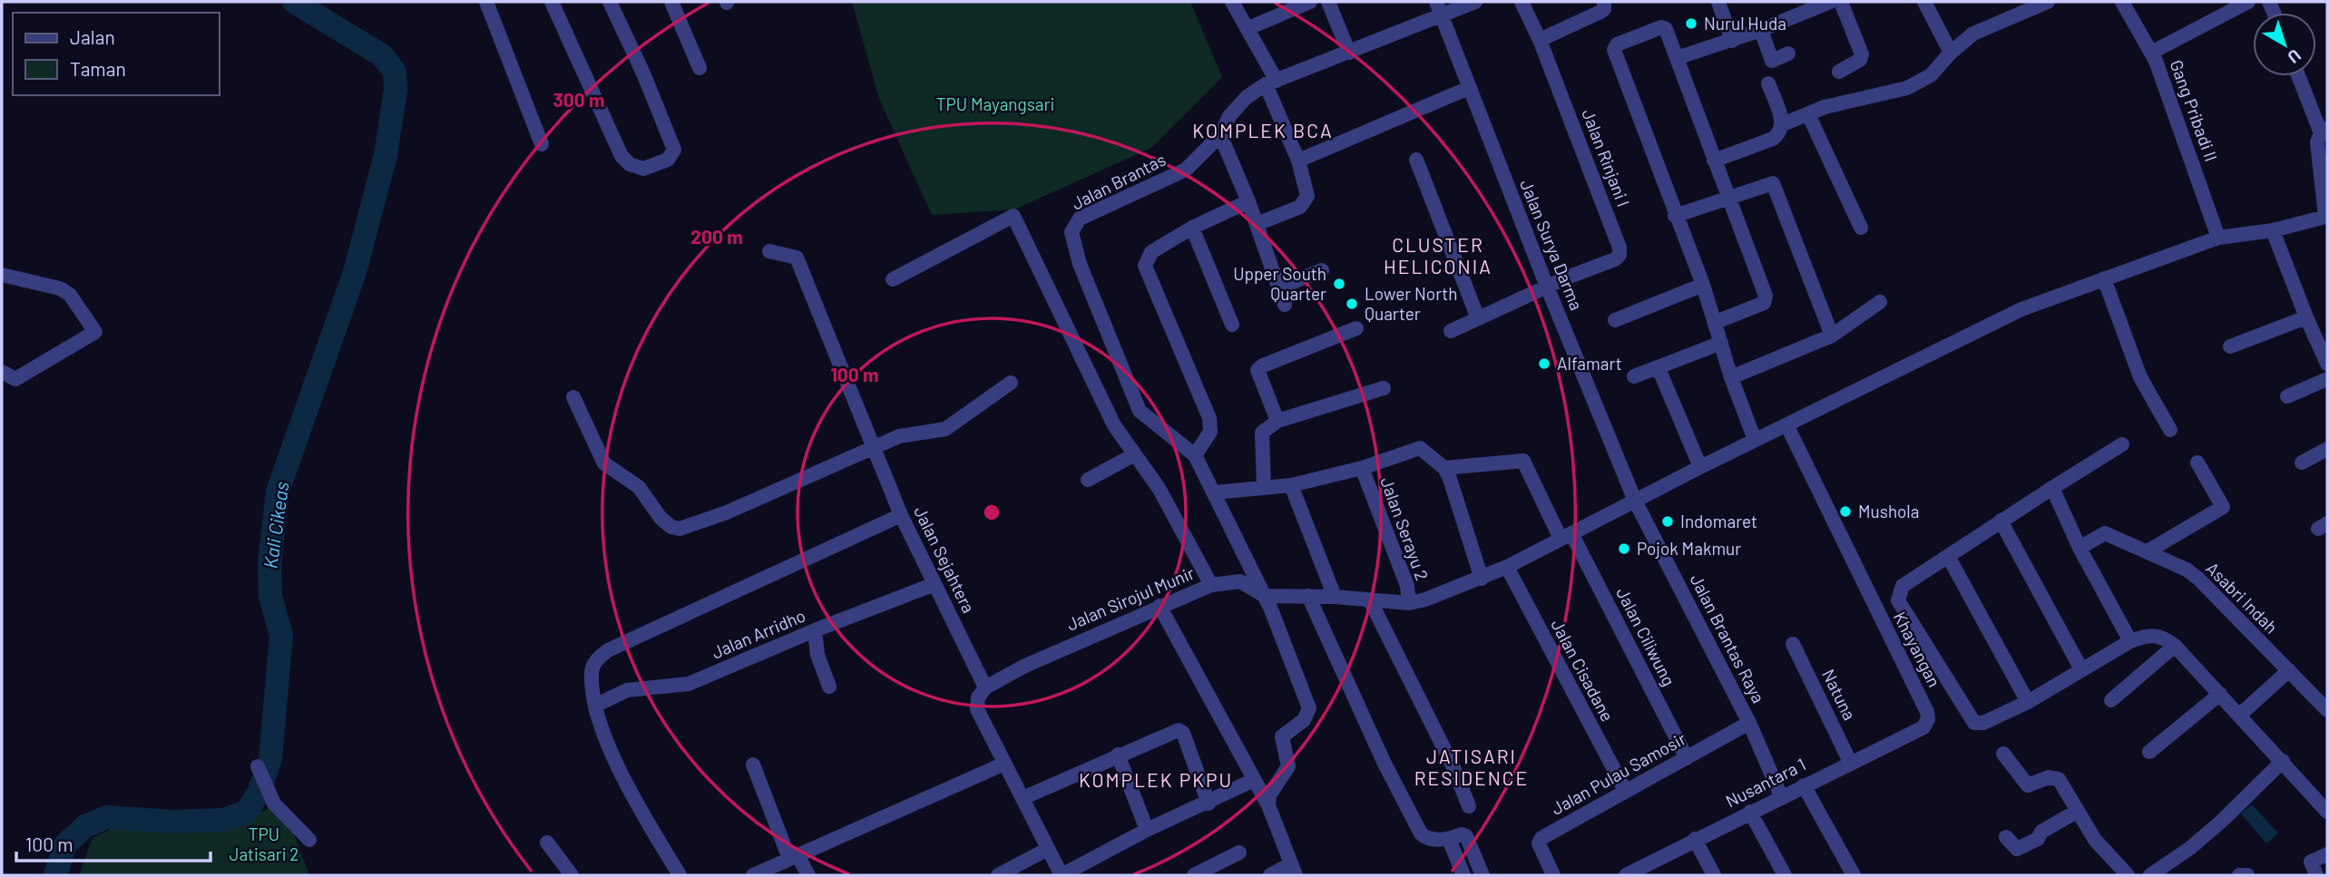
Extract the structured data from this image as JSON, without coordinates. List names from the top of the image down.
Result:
{
  "streets": {
    "street": [
      "Gang Pribadi II",
      "Jalan Rinjani I",
      "Jalan Brantas",
      "Jalan Surya Darma",
      "Jalan Serayu 2",
      "Jalan Sejahtera",
      "Asabri Indah",
      "Jalan Sirojul Munir",
      "Jalan Arridho",
      "Jalan Ciliwung",
      "Jalan Brantas Raya",
      "Khayangan",
      "Jalan Cisadane",
      "Natuna",
      "Jalan Pulau Samosir",
      "Nusantara 1"
    ]
  },
  "crossings": [
    ["Gang Pribadi II", "Jalan Sirojul Munir"],
    ["Jalan Rinjani I", "Jalan Surya Darma"],
    ["Jalan Brantas", "Jalan Surya Darma"],
    ["Jalan Brantas", "Jalan Sirojul Munir"],
    ["Jalan Surya Darma", "Jalan Sirojul Munir"],
    ["Jalan Surya Darma", "Jalan Brantas Raya"],
    ["Jalan Serayu 2", "Jalan Sirojul Munir"],
    ["Jalan Sejahtera", "Jalan Sirojul Munir"],
    ["Jalan Sejahtera", "Jalan Arridho"],
    ["Jalan Sirojul Munir", "Jalan Ciliwung"],
    ["Jalan Sirojul Munir", "Jalan Brantas Raya"],
    ["Jalan Sirojul Munir", "Khayangan"],
    ["Jalan Sirojul Munir", "Jalan Cisadane"],
    ["Jalan Ciliwung", "Jalan Pulau Samosir"],
    ["Jalan Brantas Raya", "Jalan Pulau Samosir"],
    ["Jalan Brantas Raya", "Nusantara 1"],
    ["Khayangan", "Nusantara 1"],
    ["Jalan Cisadane", "Jalan Pulau Samosir"],
    ["Natuna", "Nusantara 1"]
  ],
  "districts": [
    "KOMPLEK BCA",
    "CLUSTER HELICONIA",
    "JATISARI RESIDENCE",
    "KOMPLEK PKPU"
  ],
  "water": ["Kali Cikeas"],
  "parks": ["TPU Mayangsari", "TPU Jatisari 2"],
  "places": [
    "Nurul Huda",
    "Upper South Quarter",
    "Lower North Quarter",
    "Alfamart",
    "Mushola",
    "Indomaret",
    "Pojok Makmur"
  ],
  "legend": ["Jalan", "Taman"],
  "scale_bar": "100 m",
  "north": "bottom right",
  "rings": ["300 m", "200 m", "100 m"]
}
